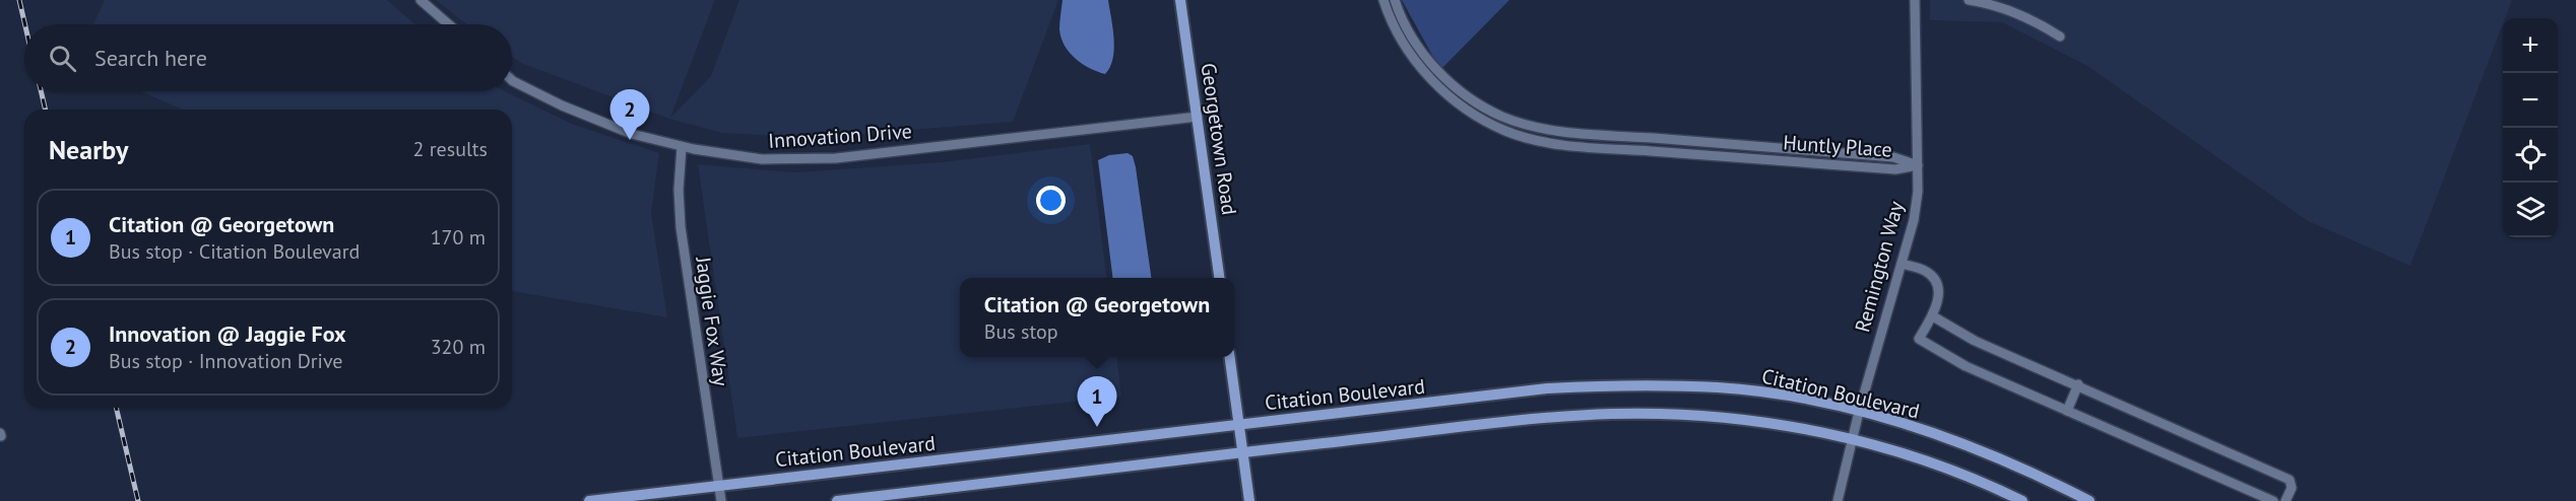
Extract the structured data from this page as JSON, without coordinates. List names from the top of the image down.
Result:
{
  "streets": {
    "main road": ["Georgetown Road", "Citation Boulevard"],
    "street": [
      "Innovation Drive",
      "Huntly Place",
      "Remington Way",
      "Jaggie Fox Way"
    ]
  },
  "crossings": [
    ["Innovation Drive", "Georgetown Road"],
    ["Innovation Drive", "Jaggie Fox Way"],
    ["Huntly Place", "Remington Way"],
    ["Remington Way", "Citation Boulevard"],
    ["Jaggie Fox Way", "Citation Boulevard"]
  ],
  "page": {
    "map_buttons": ["+", "−"],
    "search": "Search here",
    "pins": ["2", "1"],
    "heading": ["Nearby", "2 results"],
    "list": [
      {
        "mark": "1",
        "name": "Citation @ Georgetown",
        "note": "Bus stop · Citation Boulevard",
        "value": "170 m"
      },
      {
        "mark": "2",
        "name": "Innovation @ Jaggie Fox",
        "note": "Bus stop · Innovation Drive",
        "value": "320 m"
      }
    ],
    "popup": ["Citation @ Georgetown", "Bus stop"]
  }
}
